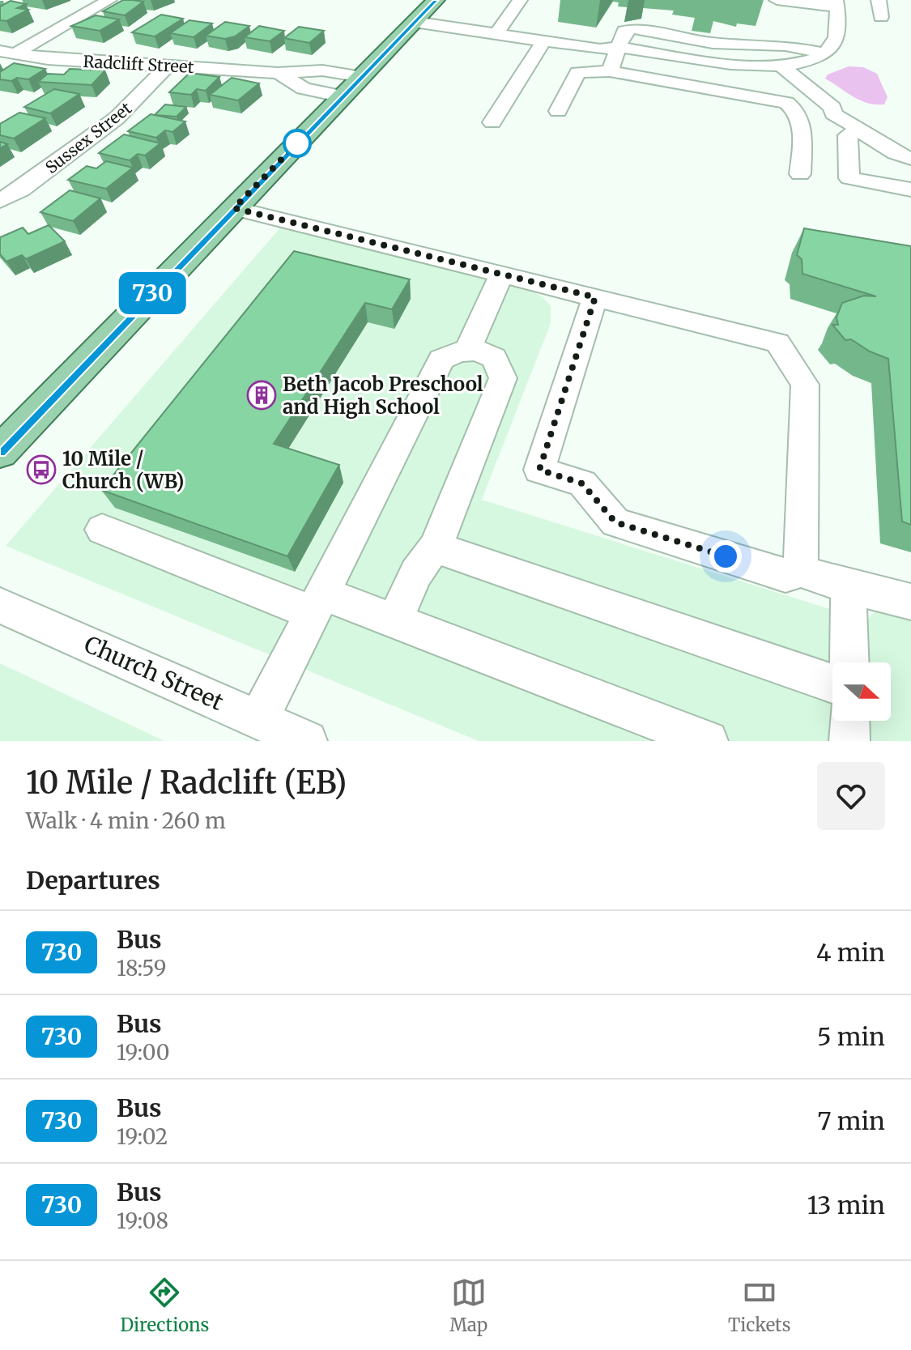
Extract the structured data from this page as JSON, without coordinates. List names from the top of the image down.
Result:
{
  "streets": {
    "street": ["Radclift Street", "Sussex Street", "Church Street"]
  },
  "crossings": [
    ["Radclift Street", "Sussex Street"]
  ],
  "places": {
    "building": ["Beth Jacob Preschool and High School"],
    "bus stop": ["10 Mile / Church (WB)"]
  },
  "lines": ["bus line 730"],
  "north": "right",
  "page": {
    "on_map": "730",
    "heading": [
      ["10 Mile / Radclift (EB)", "Walk · 4 min · 260 m"],
      "Departures"
    ],
    "list": [
      {
        "mark": "730",
        "name": "Bus",
        "note": "18:59",
        "value": "4 min"
      },
      {
        "mark": "730",
        "name": "Bus",
        "note": "19:00",
        "value": "5 min"
      },
      {
        "mark": "730",
        "name": "Bus",
        "note": "19:02",
        "value": "7 min"
      },
      {
        "mark": "730",
        "name": "Bus",
        "note": "19:08",
        "value": "13 min"
      }
    ],
    "tabs": ["Directions", "Map", "Tickets"]
  }
}
